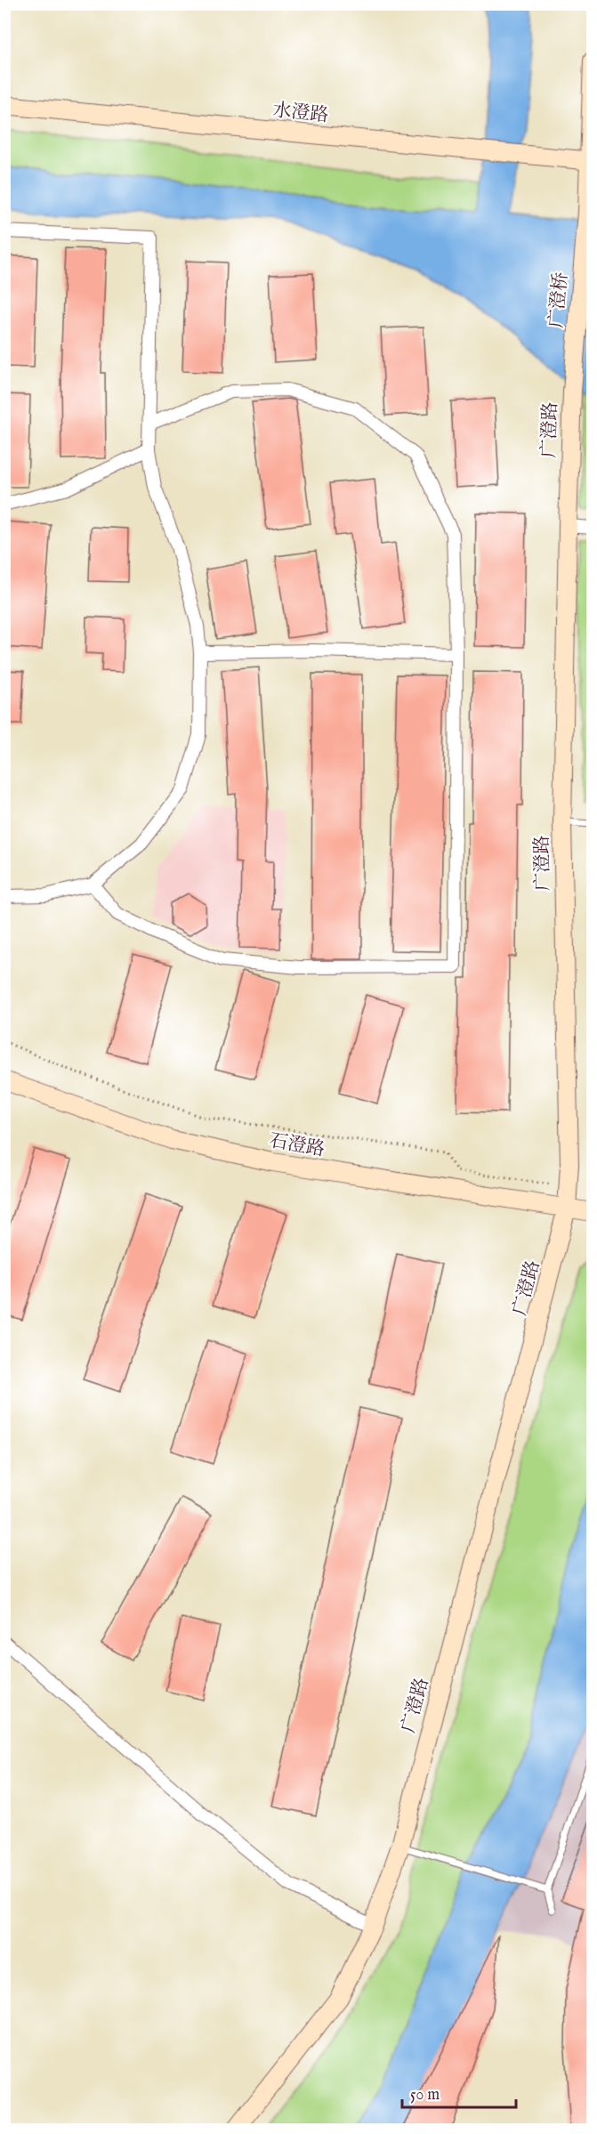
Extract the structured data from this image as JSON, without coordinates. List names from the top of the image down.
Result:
{
  "streets": {
    "street": [
      "水澄路",
      "广澄桥",
      "广澄路",
      "石澄路"
    ]
  },
  "crossings": [
    ["水澄路", "广澄桥"],
    ["广澄桥", "广澄路"],
    ["广澄路", "石澄路"]
  ],
  "scale_bar": "50 m"
}
